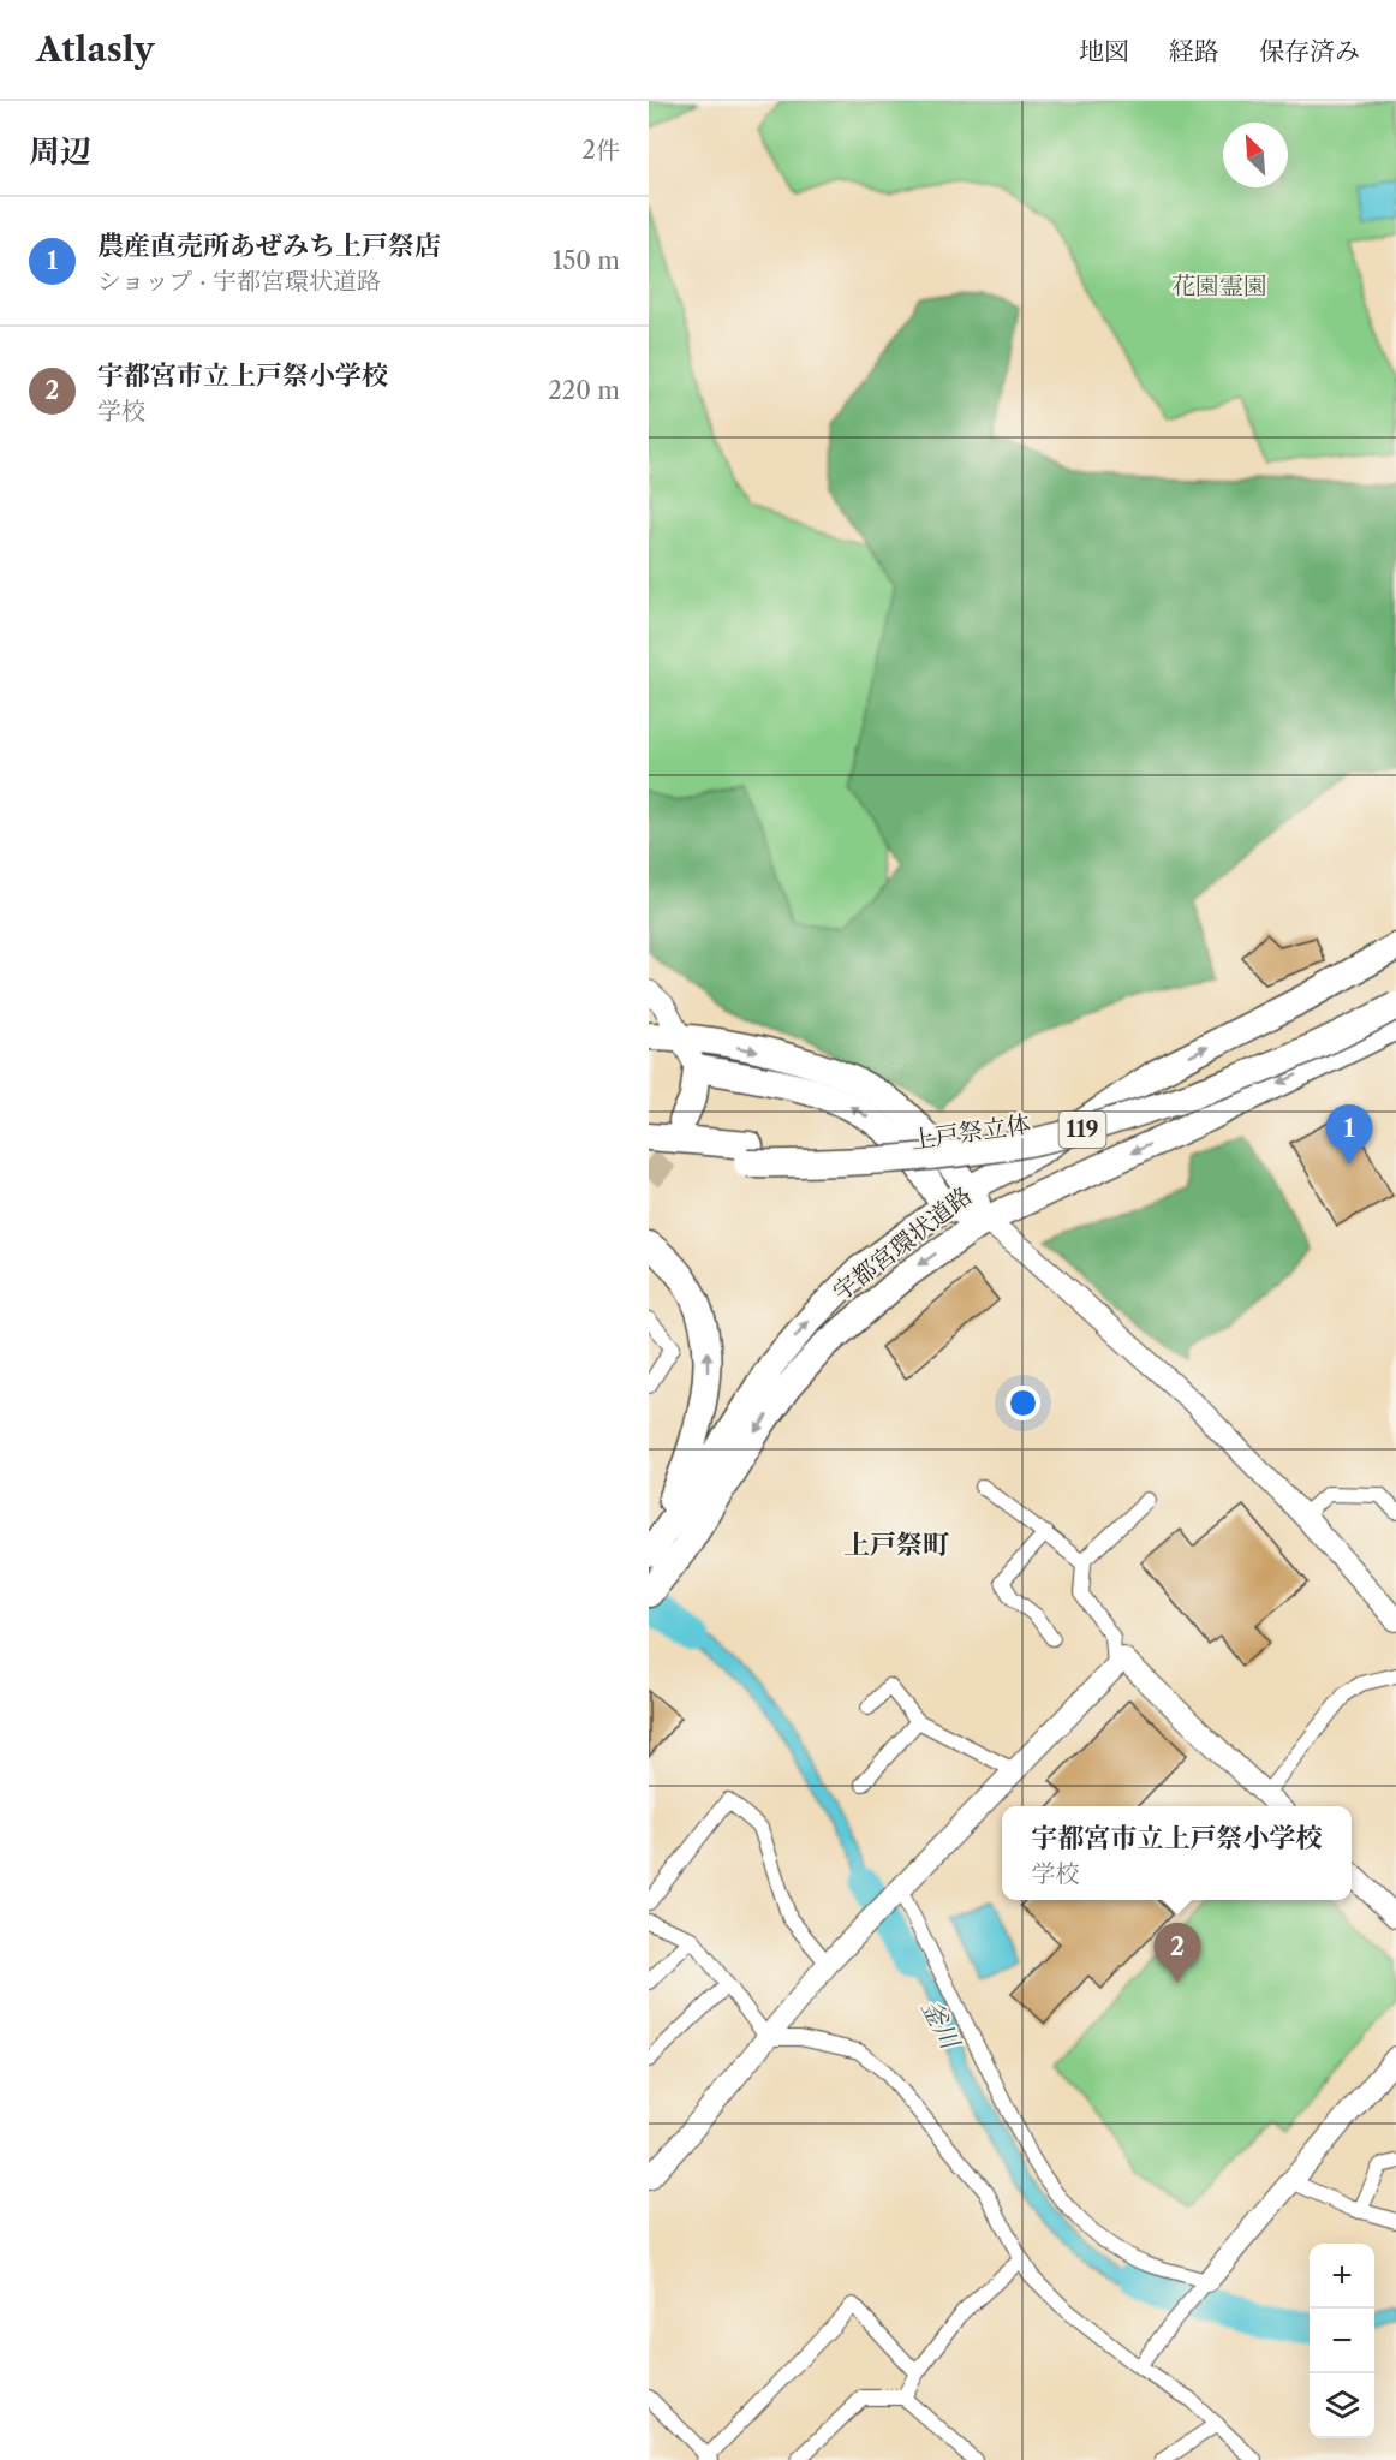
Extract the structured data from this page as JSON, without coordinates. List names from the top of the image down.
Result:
{
  "streets": {
    "highway": ["119", "上戸祭立体", "宇都宮環状道路"]
  },
  "districts": ["上戸祭町"],
  "water": ["釜川"],
  "parks": ["花園霊園"],
  "north": "top left",
  "page": {
    "header": "Atlasly",
    "nav": ["地図", "経路", "保存済み"],
    "heading": ["周辺", "2件"],
    "list": [
      {
        "mark": "1",
        "name": "農産直売所あぜみち上戸祭店",
        "note": "ショップ · 宇都宮環状道路",
        "value": "150 m"
      },
      {
        "mark": "2",
        "name": "宇都宮市立上戸祭小学校",
        "note": "学校",
        "value": "220 m"
      }
    ],
    "pins": ["1", "2"],
    "popup": ["宇都宮市立上戸祭小学校", "学校"],
    "map_buttons": ["+", "−"]
  }
}
